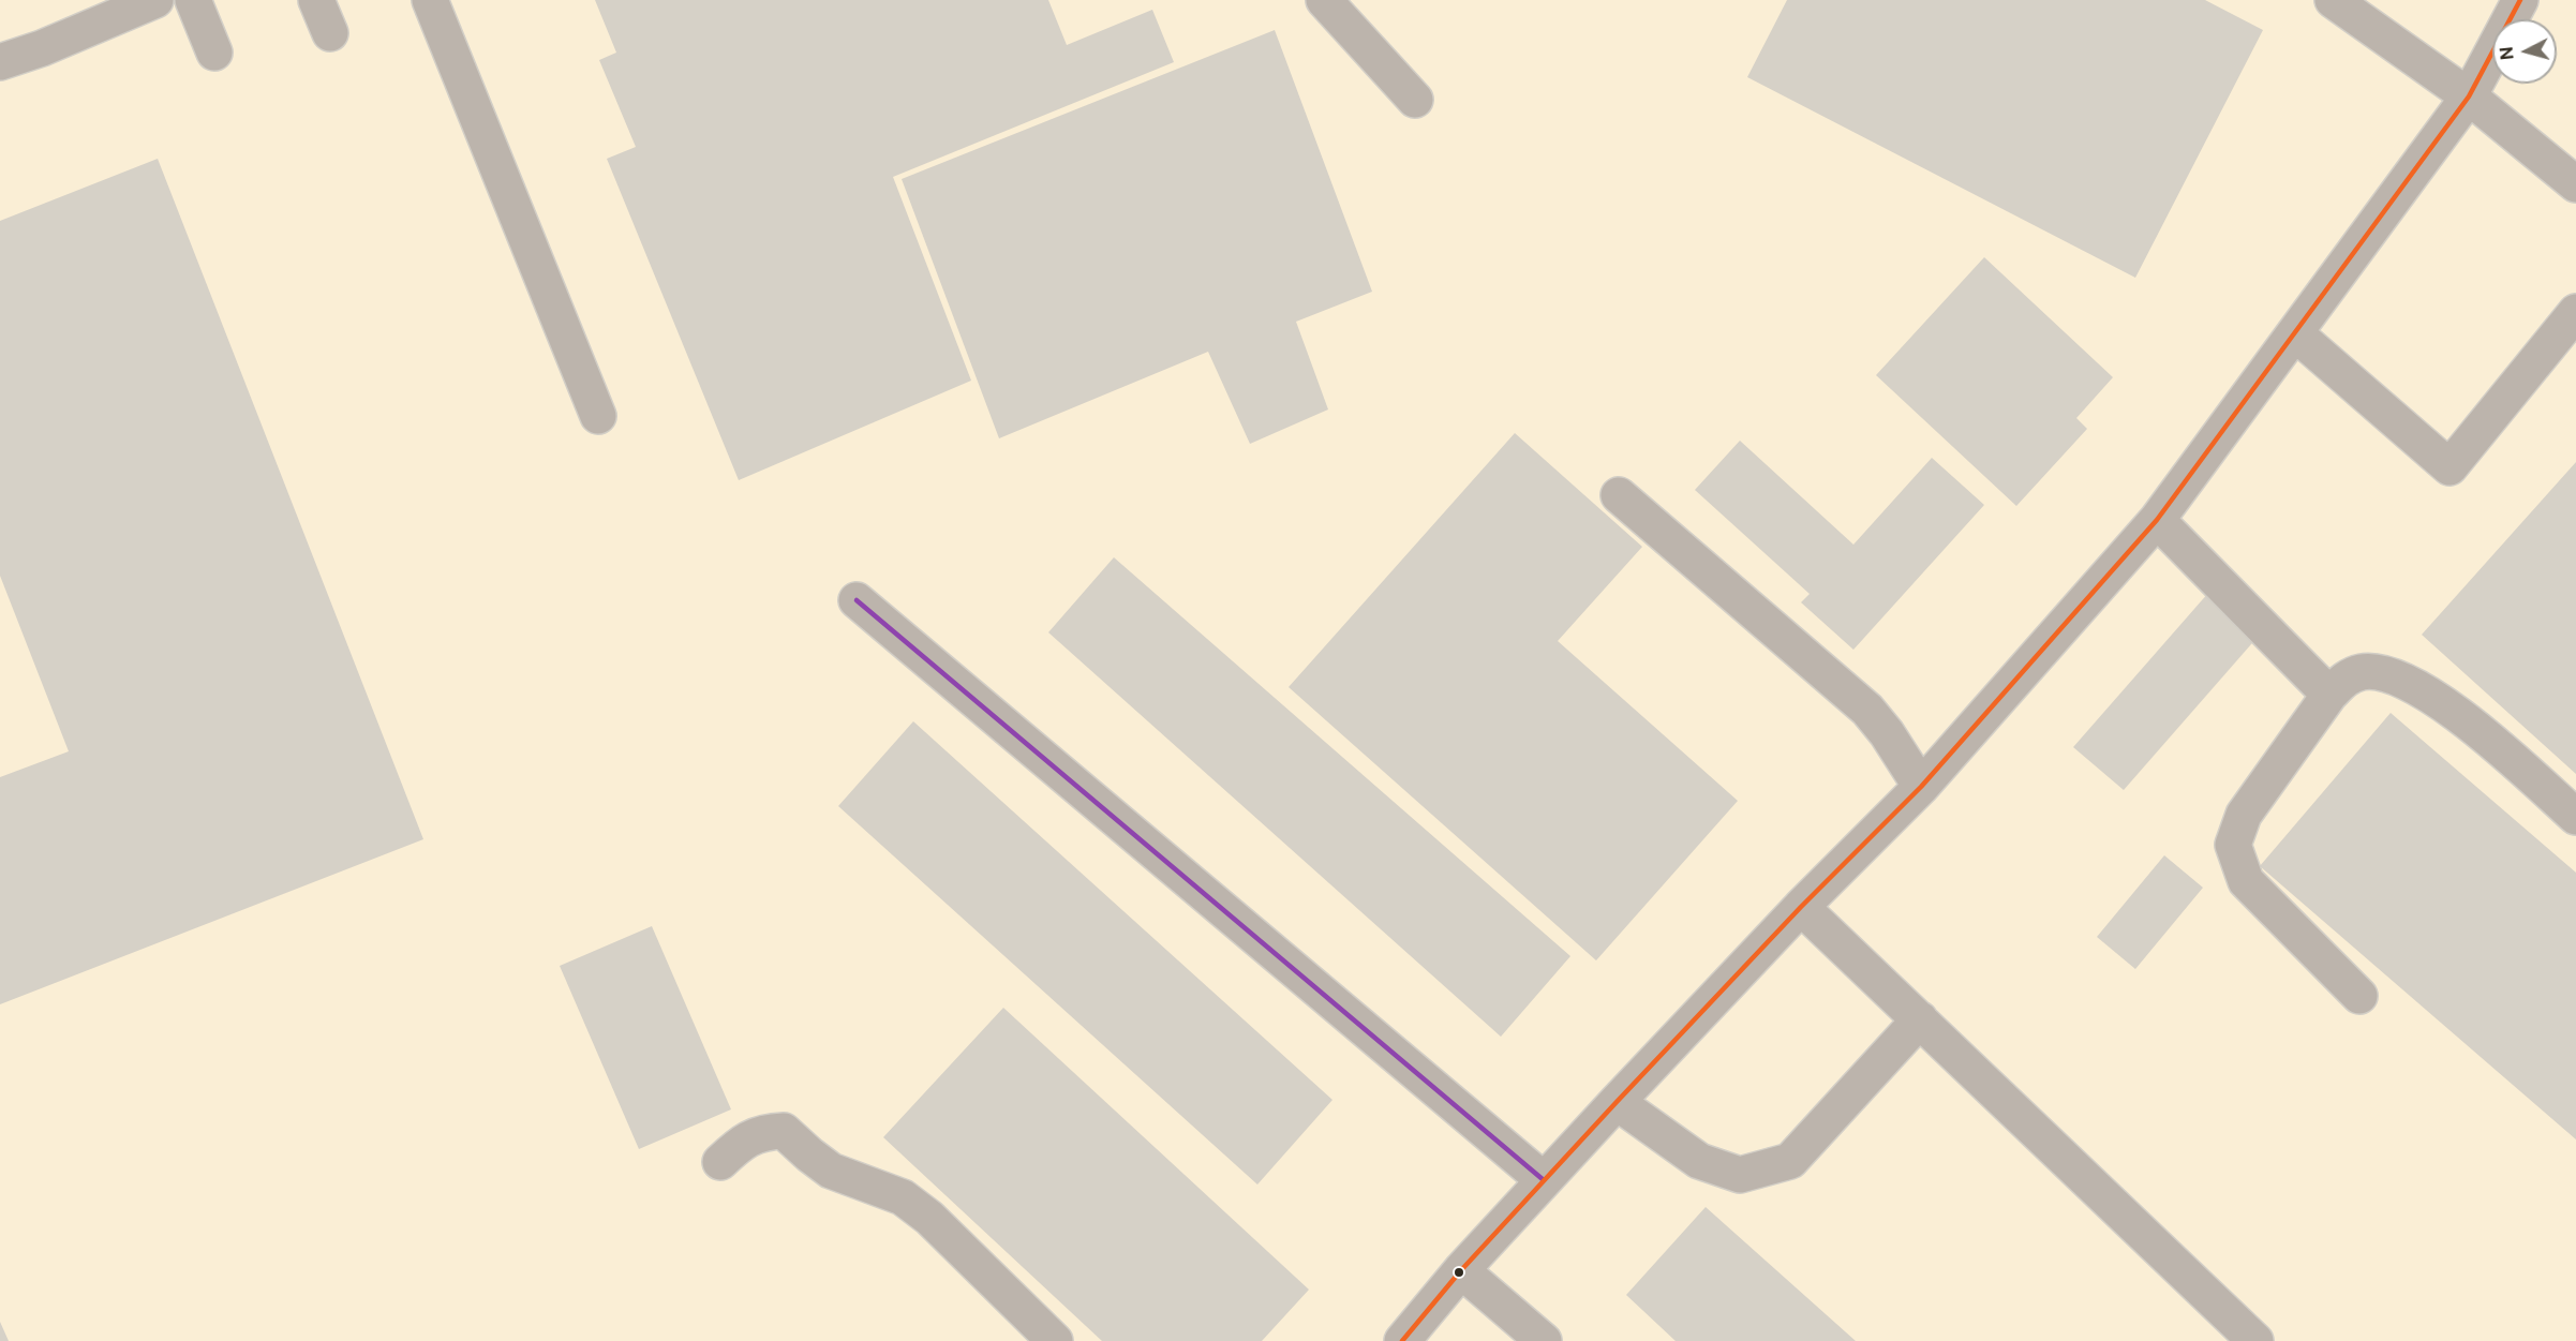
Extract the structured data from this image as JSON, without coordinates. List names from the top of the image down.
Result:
{
  "north": "left"
}
